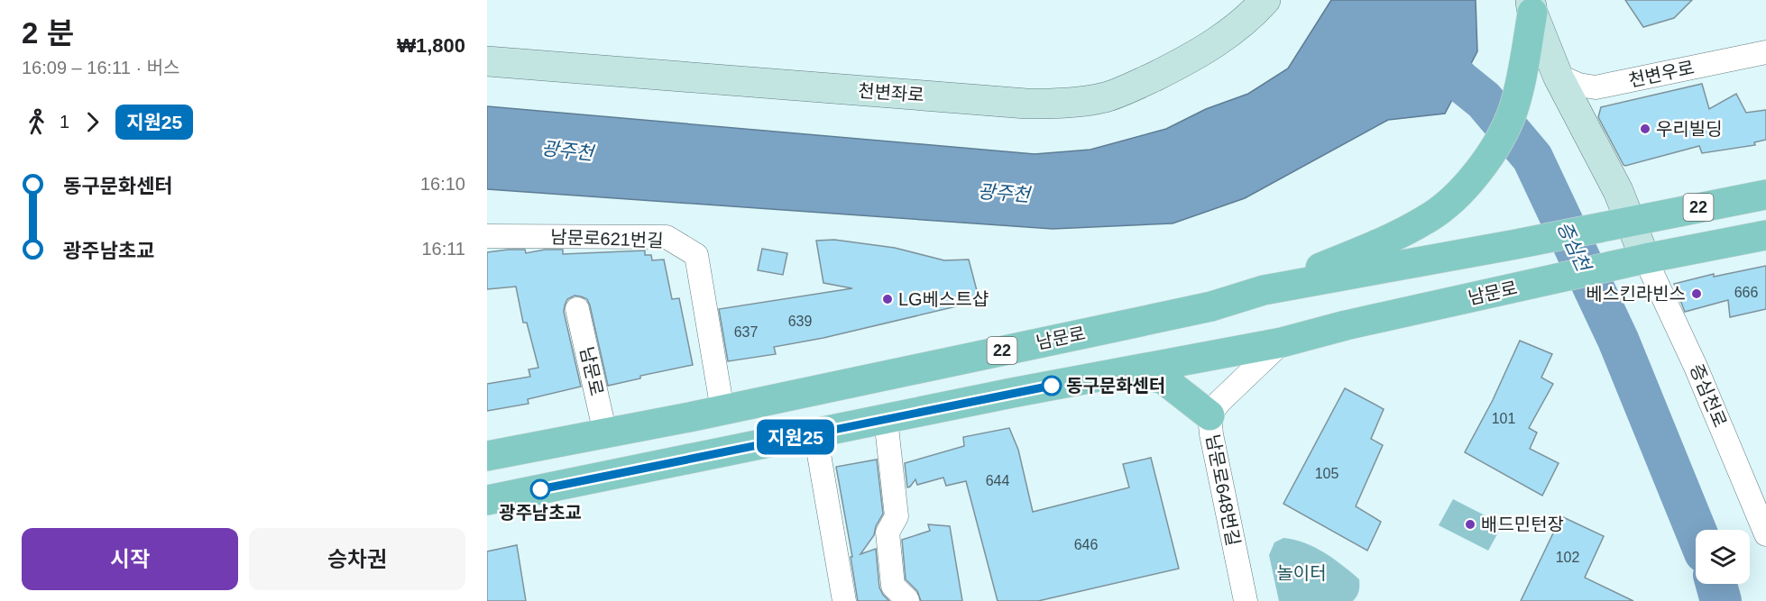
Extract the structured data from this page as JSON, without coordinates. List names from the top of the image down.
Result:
{
  "streets": {
    "main road": ["천변좌로", "22", "남문로"],
    "street": [
      "천변우로",
      "남문로621번길",
      "증심천로",
      "남문로648번길"
    ]
  },
  "crossings": [
    ["22", "남문로"],
    ["22", "증심천로"],
    ["남문로621번길", "남문로"],
    ["남문로", "증심천로"],
    ["남문로", "남문로648번길"]
  ],
  "water": ["광주천", "증심천"],
  "parks": ["놀이터"],
  "places": [
    "우리빌딩",
    "베스킨라빈스",
    "LG베스트샵",
    "동구문화센터",
    "광주남초교",
    "배드민턴장"
  ],
  "lines": ["bus line 지원25"],
  "house_numbers": [
    "666",
    "639",
    "637",
    "101",
    "105",
    "644",
    "646",
    "102"
  ],
  "page": {
    "heading": ["2 분", "16:09 – 16:11 · 버스", "₩1,800"],
    "on_map": "지원25",
    "legs": ["1", "지원25"],
    "list": [
      {
        "name": "동구문화센터",
        "value": "16:10"
      },
      {
        "name": "광주남초교",
        "value": "16:11"
      }
    ],
    "buttons": ["시작", "승차권"]
  }
}
